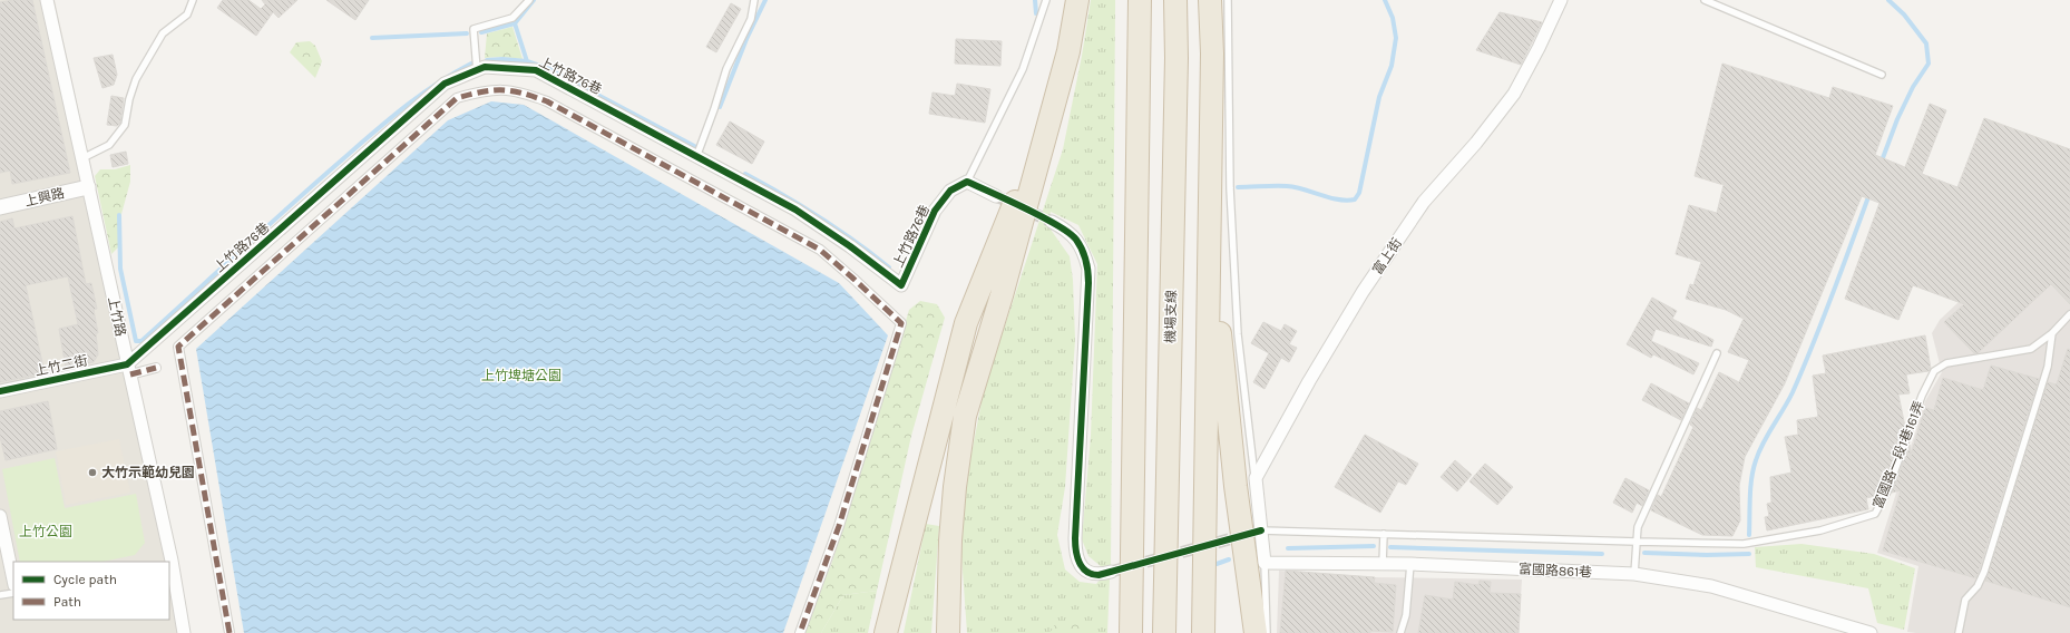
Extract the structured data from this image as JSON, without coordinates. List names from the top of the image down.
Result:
{
  "streets": {
    "highway": ["機場支線"],
    "street": [
      "上竹路76巷",
      "上興路",
      "富上街",
      "上竹路",
      "上竹二街",
      "富國路861巷"
    ],
    "lane": ["富國路一段1巷161弄"]
  },
  "crossings": [
    ["上竹路76巷", "上竹路"],
    ["上竹路76巷", "上竹二街"],
    ["上興路", "上竹路"],
    ["上竹路", "上竹二街"]
  ],
  "parks": ["上竹埤塘公園", "上竹公園"],
  "places": ["大竹示範幼兒園"],
  "legend": ["Cycle path", "Path"]
}
